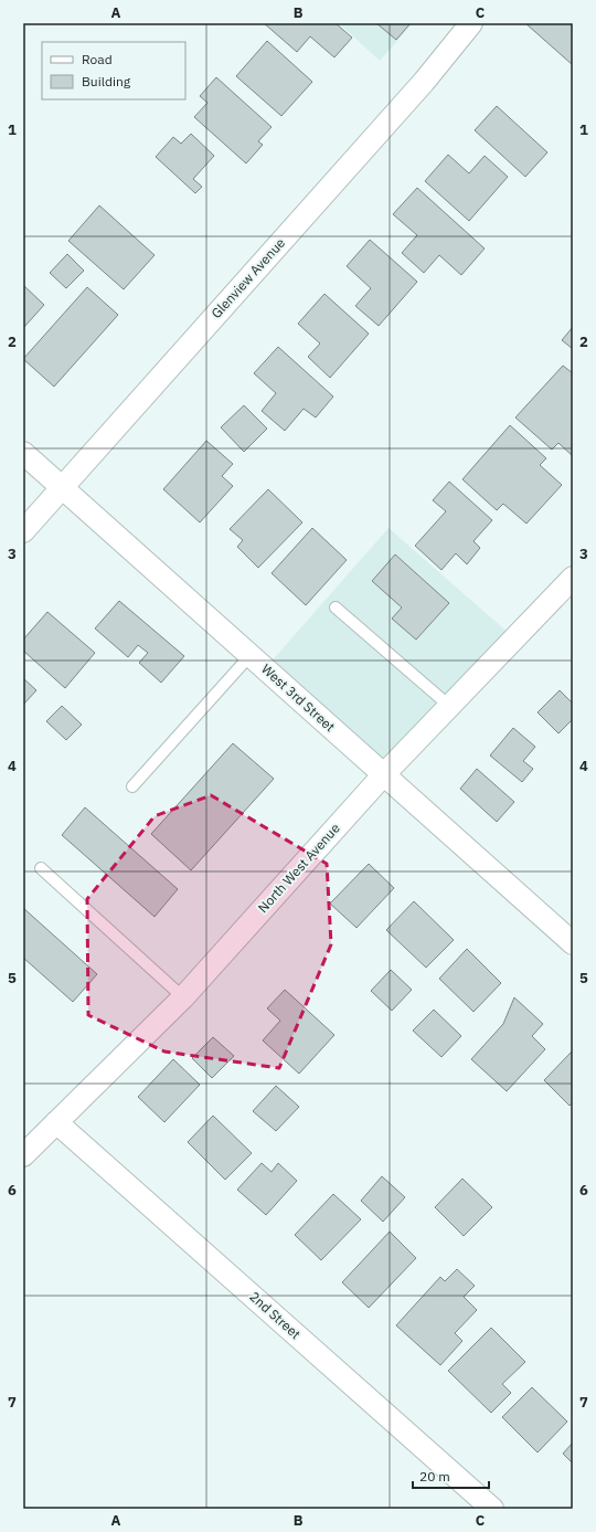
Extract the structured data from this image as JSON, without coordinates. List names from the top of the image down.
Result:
{
  "streets": {
    "street": [
      "Glenview Avenue",
      "West 3rd Street",
      "North West Avenue",
      "2nd Street"
    ]
  },
  "crossings": [
    ["Glenview Avenue", "West 3rd Street"],
    ["West 3rd Street", "North West Avenue"],
    ["North West Avenue", "2nd Street"]
  ],
  "legend": ["Road", "Building"],
  "scale_bar": "20 m",
  "grid": {
    "columns": ["A", "B", "C"],
    "rows": [
      "1",
      "2",
      "3",
      "4",
      "5",
      "6",
      "7"
    ]
  }
}
